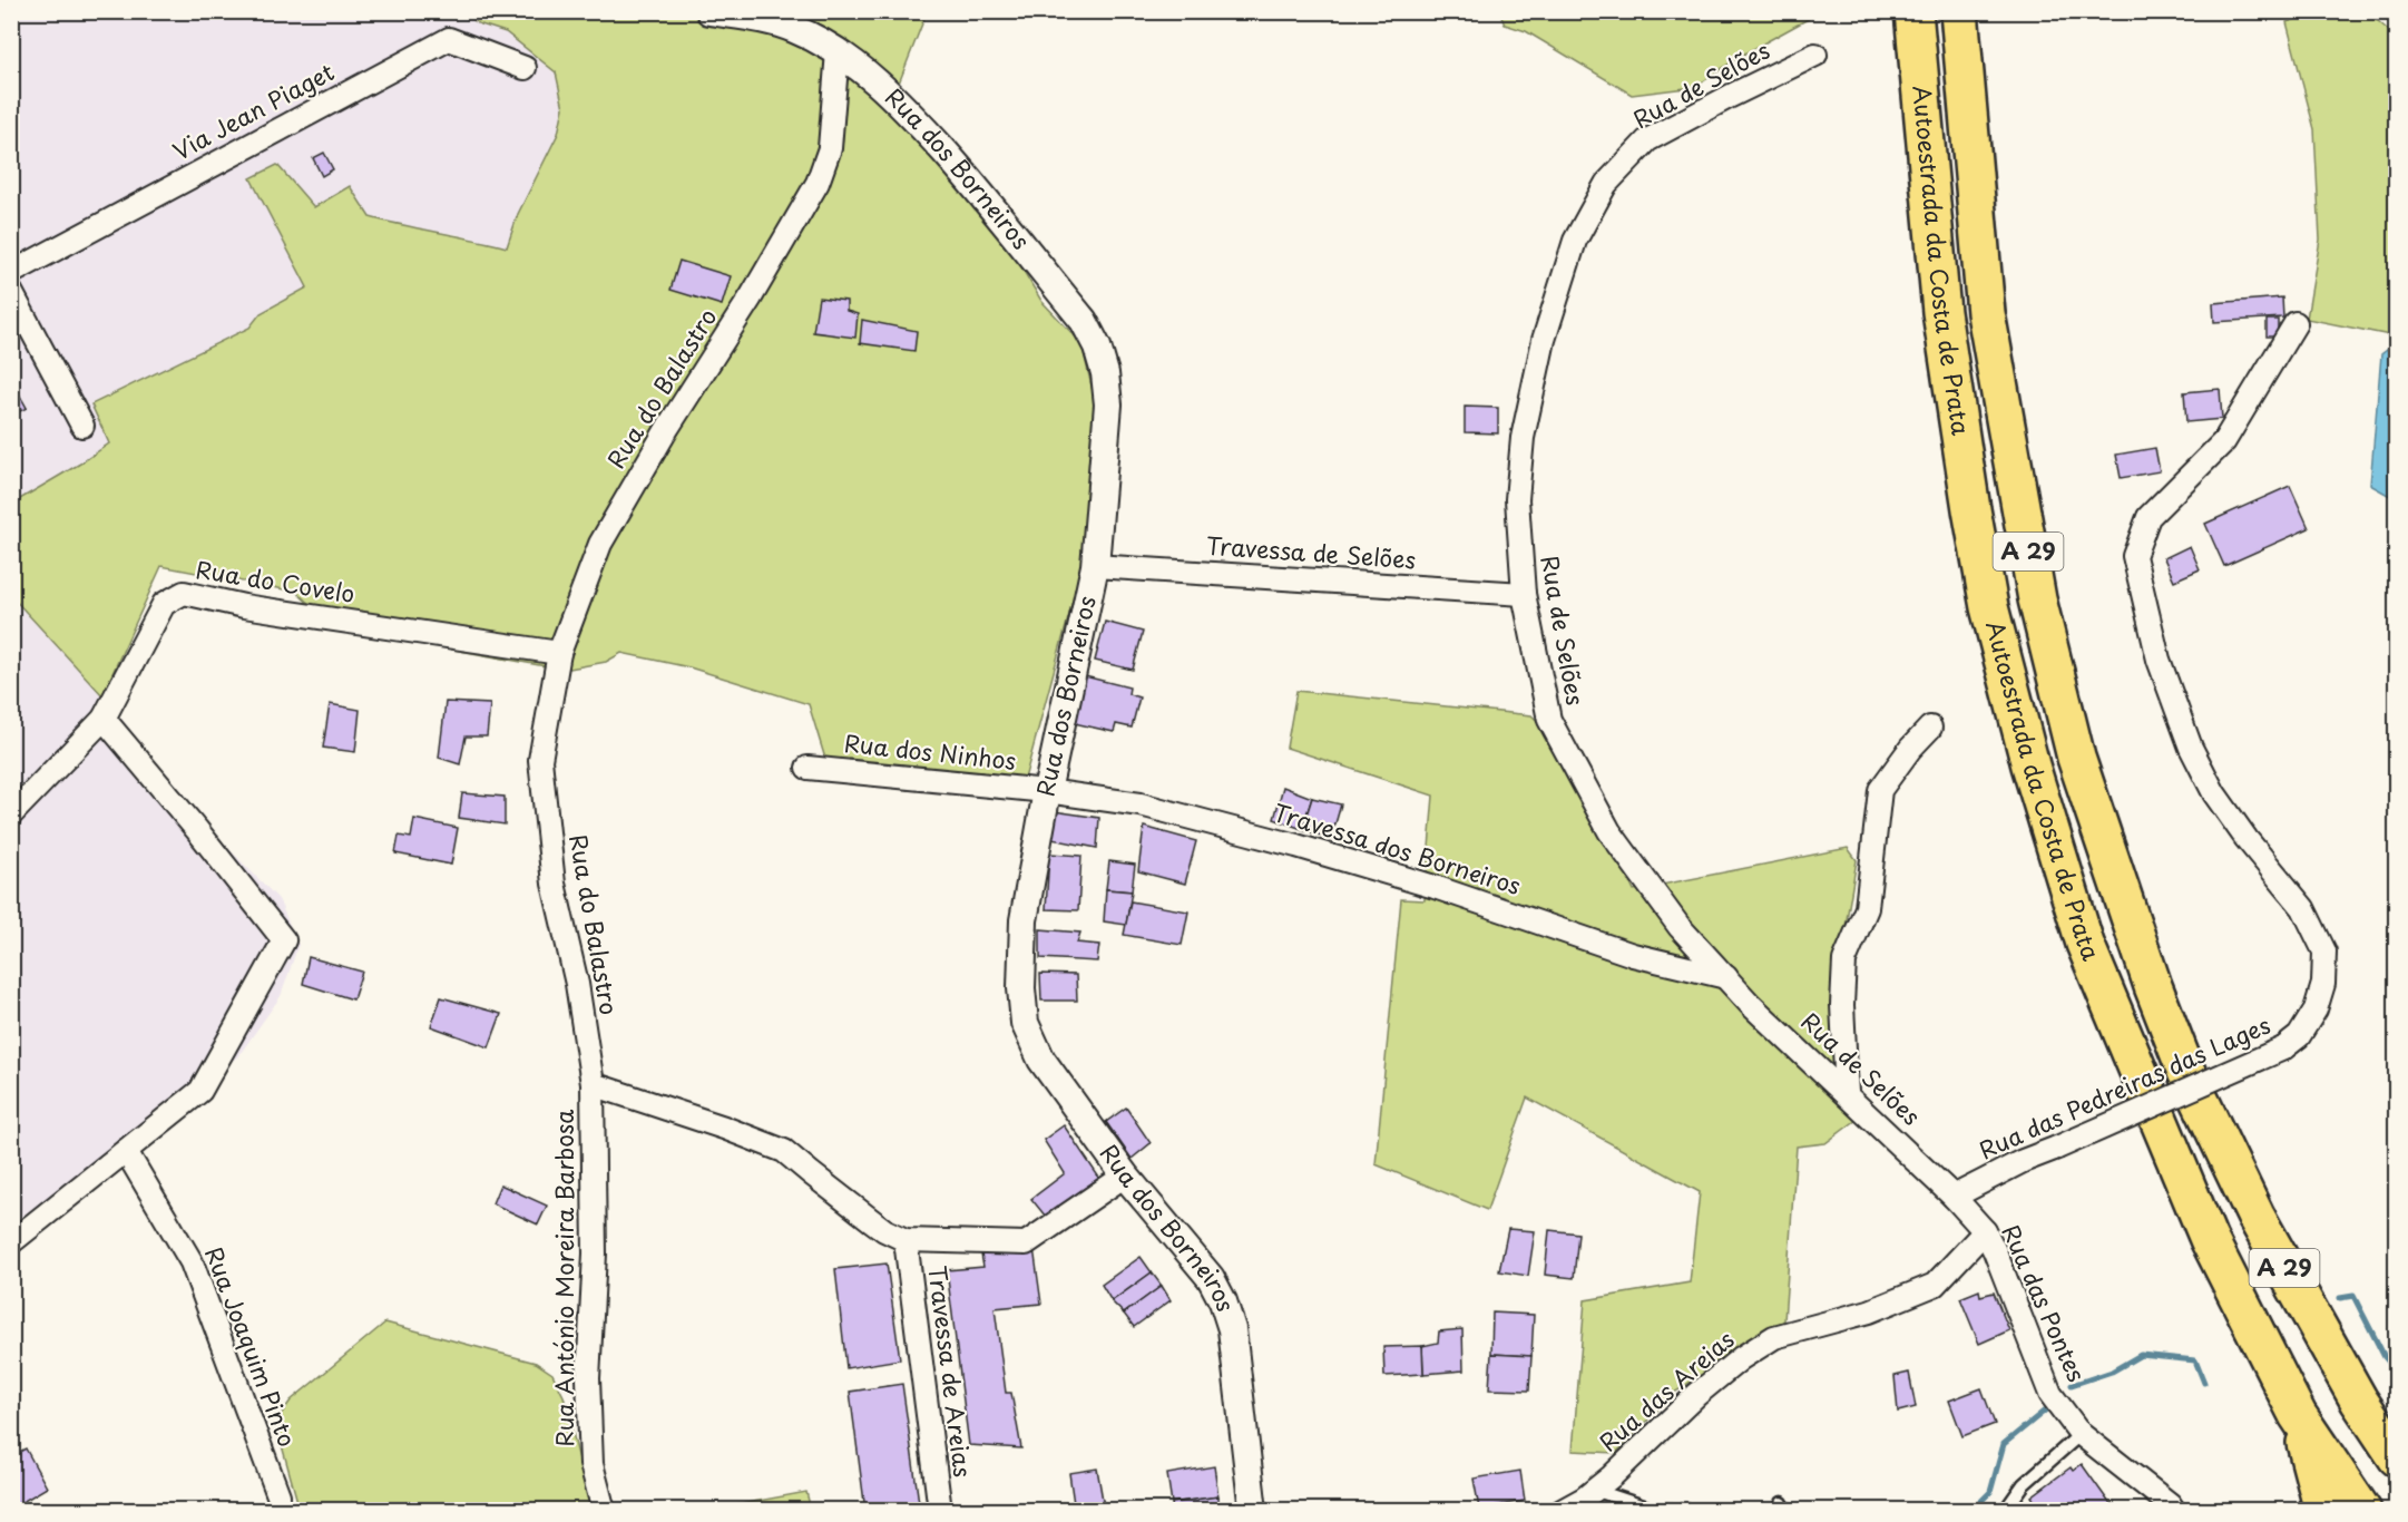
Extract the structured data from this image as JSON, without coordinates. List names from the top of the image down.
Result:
{
  "streets": {
    "highway": ["Autoestrada da Costa de Prata", "A 29"],
    "street": [
      "Rua de Selões",
      "Via Jean Piaget",
      "Rua dos Borneiros",
      "Rua do Balastro",
      "Travessa de Selões",
      "Rua do Covelo",
      "Rua dos Ninhos",
      "Travessa dos Borneiros",
      "Rua das Pedreiras das Lages",
      "Rua António Moreira Barbosa",
      "Rua das Pontes",
      "Rua Joaquim Pinto",
      "Travessa de Areias",
      "Rua das Areias"
    ]
  },
  "crossings": [
    ["Rua de Selões", "Travessa de Selões"],
    ["Rua de Selões", "Travessa dos Borneiros"],
    ["Rua de Selões", "Rua das Pedreiras das Lages"],
    ["Rua de Selões", "Rua das Pontes"],
    ["Rua dos Borneiros", "Rua do Balastro"],
    ["Rua dos Borneiros", "Travessa de Selões"],
    ["Rua dos Borneiros", "Rua dos Ninhos"],
    ["Rua dos Borneiros", "Travessa dos Borneiros"],
    ["Rua do Balastro", "Rua do Covelo"],
    ["Rua do Balastro", "Rua António Moreira Barbosa"],
    ["Rua dos Ninhos", "Travessa dos Borneiros"],
    ["Rua das Pedreiras das Lages", "Rua das Pontes"],
    ["Rua das Pontes", "Rua das Areias"]
  ]
}
